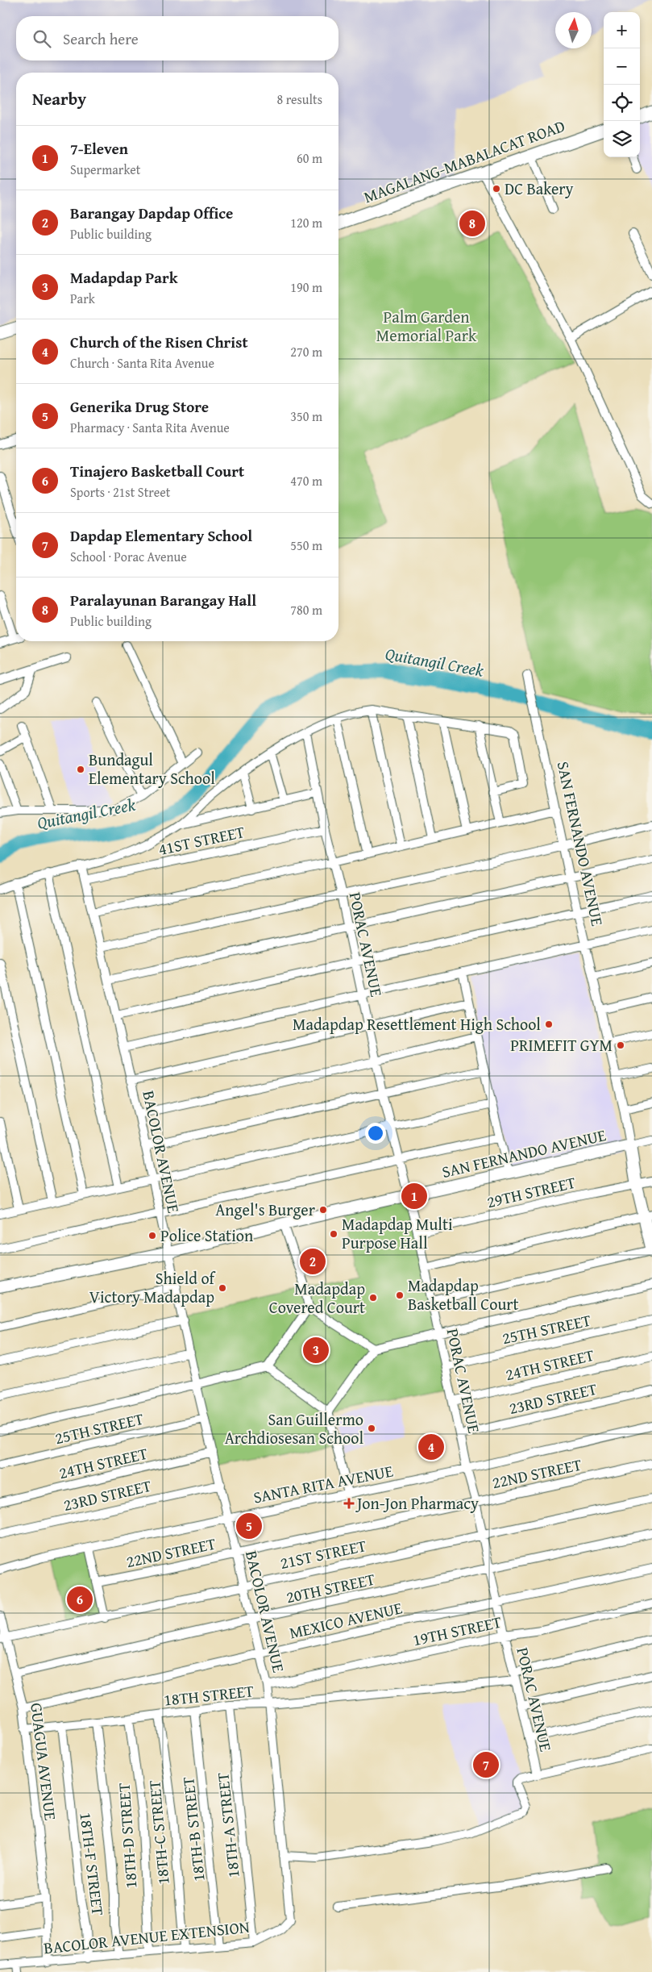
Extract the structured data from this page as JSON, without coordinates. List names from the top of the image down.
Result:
{
  "streets": {
    "main road": ["MAGALANG-MABALACAT ROAD", "SAN FERNANDO AVENUE"],
    "street": [
      "41ST STREET",
      "PORAC AVENUE",
      "BACOLOR AVENUE",
      "29TH STREET",
      "25TH STREET",
      "24TH STREET",
      "23RD STREET",
      "22ND STREET",
      "SANTA RITA AVENUE",
      "21ST STREET",
      "20TH STREET",
      "MEXICO AVENUE",
      "19TH STREET",
      "18TH STREET",
      "GUAGUA AVENUE",
      "18TH-A STREET",
      "18TH-B STREET",
      "18TH-C STREET",
      "18TH-D STREET",
      "18TH-F STREET",
      "BACOLOR AVENUE EXTENSION"
    ]
  },
  "crossings": [
    ["41ST STREET", "PORAC AVENUE"],
    ["41ST STREET", "BACOLOR AVENUE"],
    ["SAN FERNANDO AVENUE", "PORAC AVENUE"],
    ["SAN FERNANDO AVENUE", "BACOLOR AVENUE"],
    ["SAN FERNANDO AVENUE", "29TH STREET"],
    ["PORAC AVENUE", "29TH STREET"],
    ["PORAC AVENUE", "25TH STREET"],
    ["PORAC AVENUE", "24TH STREET"],
    ["PORAC AVENUE", "23RD STREET"],
    ["PORAC AVENUE", "22ND STREET"],
    ["PORAC AVENUE", "SANTA RITA AVENUE"],
    ["PORAC AVENUE", "21ST STREET"],
    ["PORAC AVENUE", "20TH STREET"],
    ["PORAC AVENUE", "MEXICO AVENUE"],
    ["PORAC AVENUE", "19TH STREET"],
    ["PORAC AVENUE", "18TH STREET"],
    ["BACOLOR AVENUE", "25TH STREET"],
    ["BACOLOR AVENUE", "24TH STREET"],
    ["BACOLOR AVENUE", "23RD STREET"],
    ["BACOLOR AVENUE", "22ND STREET"],
    ["BACOLOR AVENUE", "SANTA RITA AVENUE"],
    ["BACOLOR AVENUE", "21ST STREET"],
    ["BACOLOR AVENUE", "20TH STREET"],
    ["BACOLOR AVENUE", "MEXICO AVENUE"],
    ["BACOLOR AVENUE", "19TH STREET"],
    ["BACOLOR AVENUE", "18TH STREET"],
    ["BACOLOR AVENUE", "BACOLOR AVENUE EXTENSION"],
    ["21ST STREET", "GUAGUA AVENUE"],
    ["20TH STREET", "GUAGUA AVENUE"],
    ["MEXICO AVENUE", "GUAGUA AVENUE"],
    ["18TH STREET", "GUAGUA AVENUE"],
    ["18TH STREET", "18TH-A STREET"],
    ["18TH STREET", "18TH-B STREET"],
    ["18TH STREET", "18TH-C STREET"],
    ["18TH STREET", "18TH-D STREET"],
    ["18TH STREET", "18TH-F STREET"],
    ["18TH STREET", "BACOLOR AVENUE EXTENSION"],
    ["GUAGUA AVENUE", "BACOLOR AVENUE EXTENSION"],
    ["18TH-A STREET", "BACOLOR AVENUE EXTENSION"],
    ["18TH-B STREET", "BACOLOR AVENUE EXTENSION"],
    ["18TH-C STREET", "BACOLOR AVENUE EXTENSION"],
    ["18TH-D STREET", "BACOLOR AVENUE EXTENSION"],
    ["18TH-F STREET", "BACOLOR AVENUE EXTENSION"]
  ],
  "water": ["Quitangil Creek"],
  "parks": ["Palm Garden Memorial Park"],
  "places": {
    "other": [
      "DC Bakery",
      "Bundagul Elementary School",
      "Madapdap Resettlement High School",
      "PRIMEFIT GYM",
      "Angel's Burger",
      "Madapdap Multi Purpose Hall",
      "Police Station",
      "Shield of Victory Madapdap",
      "Madapdap Basketball Court",
      "Madapdap Covered Court",
      "San Guillermo Archdiosesan School"
    ],
    "health": ["Jon-Jon Pharmacy"]
  },
  "north": "top",
  "page": {
    "map_buttons": ["+", "−"],
    "search": "Search here",
    "heading": ["Nearby", "8 results"],
    "list": [
      {
        "mark": "1",
        "name": "7-Eleven",
        "note": "Supermarket",
        "value": "60 m"
      },
      {
        "mark": "2",
        "name": "Barangay Dapdap Office",
        "note": "Public building",
        "value": "120 m"
      },
      {
        "mark": "3",
        "name": "Madapdap Park",
        "note": "Park",
        "value": "190 m"
      },
      {
        "mark": "4",
        "name": "Church of the Risen Christ",
        "note": "Church · Santa Rita Avenue",
        "value": "270 m"
      },
      {
        "mark": "5",
        "name": "Generika Drug Store",
        "note": "Pharmacy · Santa Rita Avenue",
        "value": "350 m"
      },
      {
        "mark": "6",
        "name": "Tinajero Basketball Court",
        "note": "Sports · 21st Street",
        "value": "470 m"
      },
      {
        "mark": "7",
        "name": "Dapdap Elementary School",
        "note": "School · Porac Avenue",
        "value": "550 m"
      },
      {
        "mark": "8",
        "name": "Paralayunan Barangay Hall",
        "note": "Public building",
        "value": "780 m"
      }
    ],
    "pins": [
      "8",
      "1",
      "2",
      "3",
      "4",
      "5",
      "6",
      "7"
    ]
  }
}
